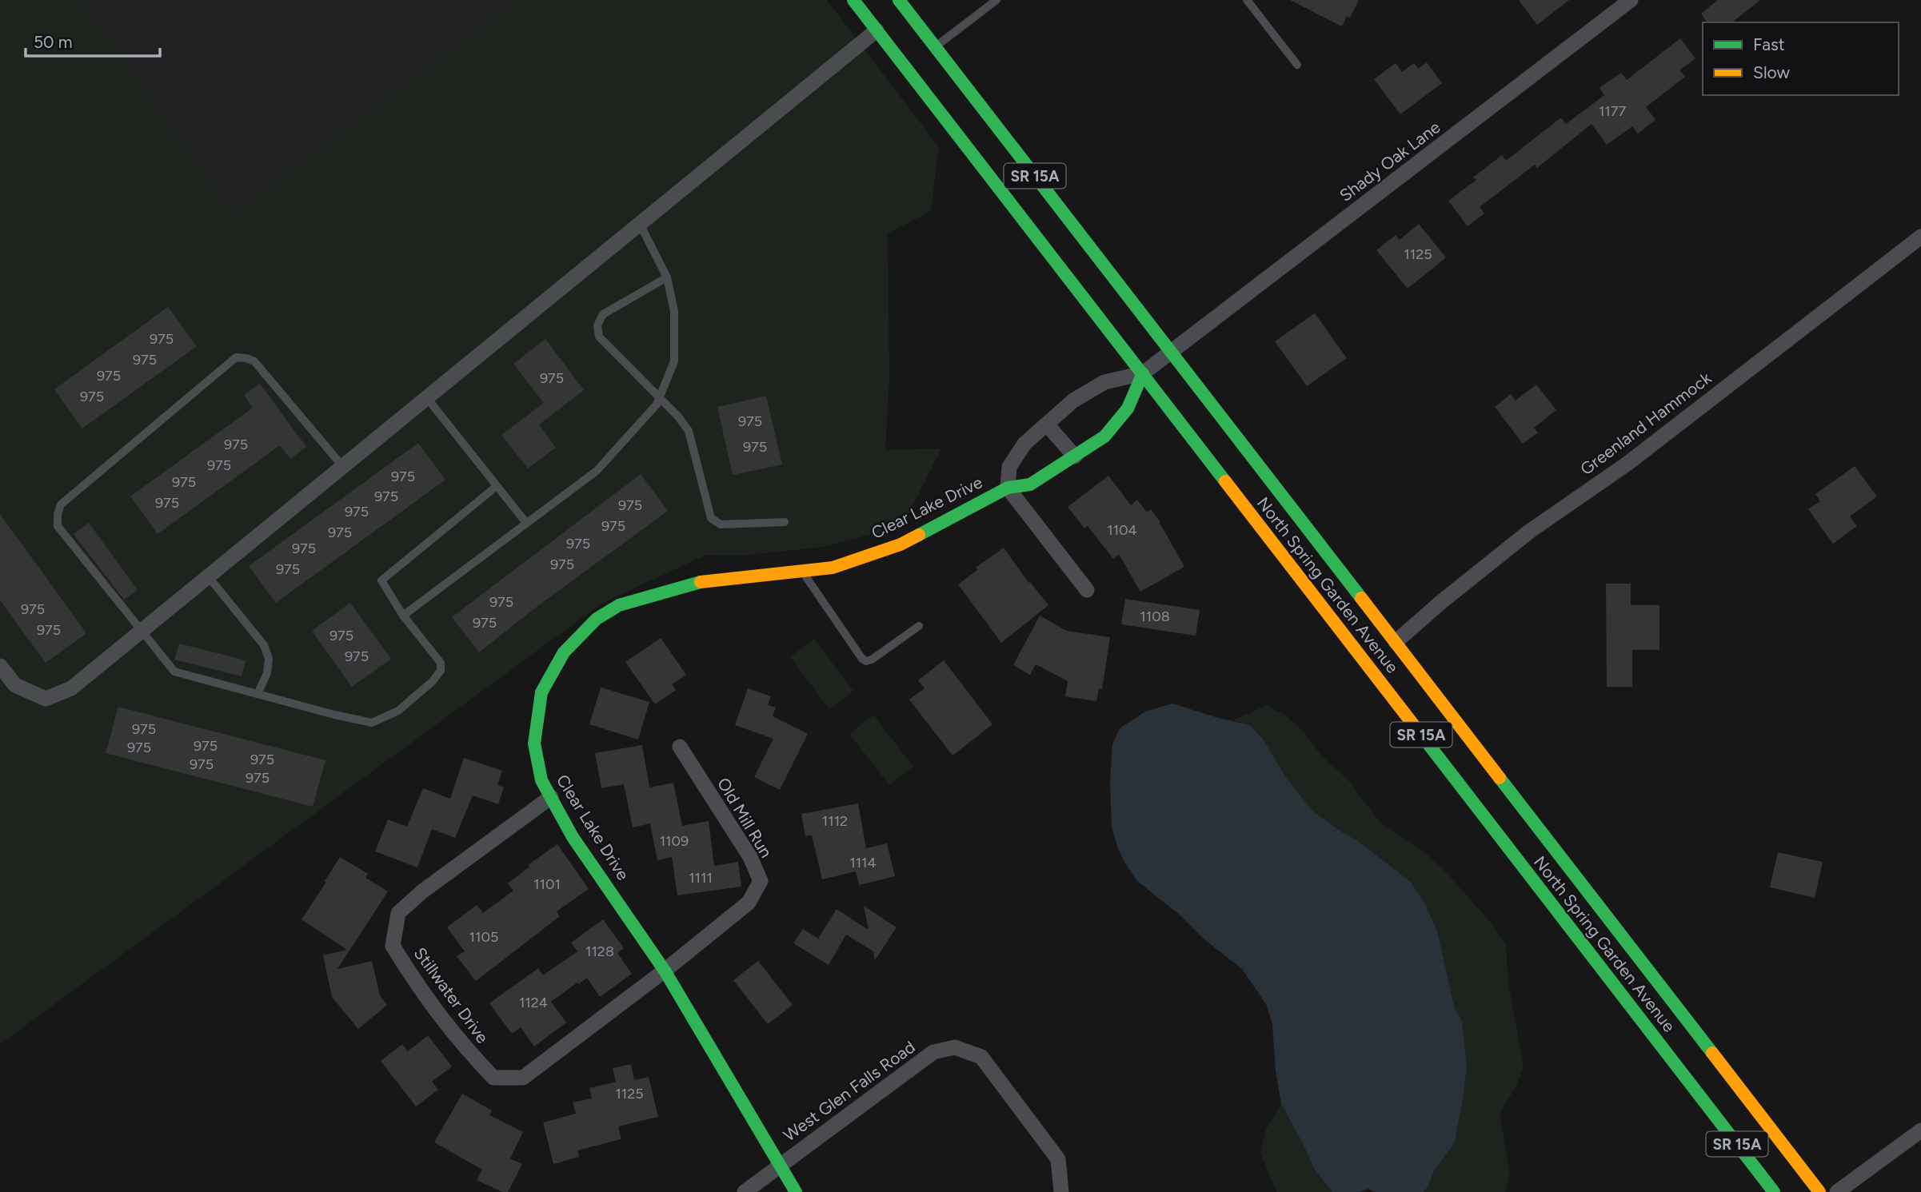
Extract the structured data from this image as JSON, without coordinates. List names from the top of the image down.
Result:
{
  "streets": {
    "main road": ["SR 15A", "Clear Lake Drive", "North Spring Garden Avenue"],
    "street": [
      "Shady Oak Lane",
      "Greenland Hammock",
      "Old Mill Run",
      "Stillwater Drive",
      "West Glen Falls Road"
    ]
  },
  "crossings": [
    ["Shady Oak Lane", "Clear Lake Drive"],
    ["Shady Oak Lane", "North Spring Garden Avenue"],
    ["Greenland Hammock", "North Spring Garden Avenue"],
    ["Clear Lake Drive", "North Spring Garden Avenue"],
    ["Clear Lake Drive", "Old Mill Run"],
    ["Clear Lake Drive", "Stillwater Drive"],
    ["Clear Lake Drive", "West Glen Falls Road"],
    ["Old Mill Run", "Stillwater Drive"]
  ],
  "house_numbers": [
    "1177",
    "1125",
    "975",
    "975",
    "975",
    "975",
    "975",
    "975",
    "975",
    "975",
    "975",
    "975",
    "975",
    "975",
    "975",
    "975",
    "975",
    "975",
    "1104",
    "975",
    "975",
    "975",
    "975",
    "975",
    "975",
    "975",
    "1108",
    "975",
    "975",
    "975",
    "975",
    "975",
    "975",
    "975",
    "975",
    "975",
    "975",
    "1112",
    "1109",
    "1114",
    "1111",
    "1101",
    "1105",
    "1128",
    "1124",
    "1125"
  ],
  "legend": ["Fast", "Slow"],
  "scale_bar": "50 m"
}
